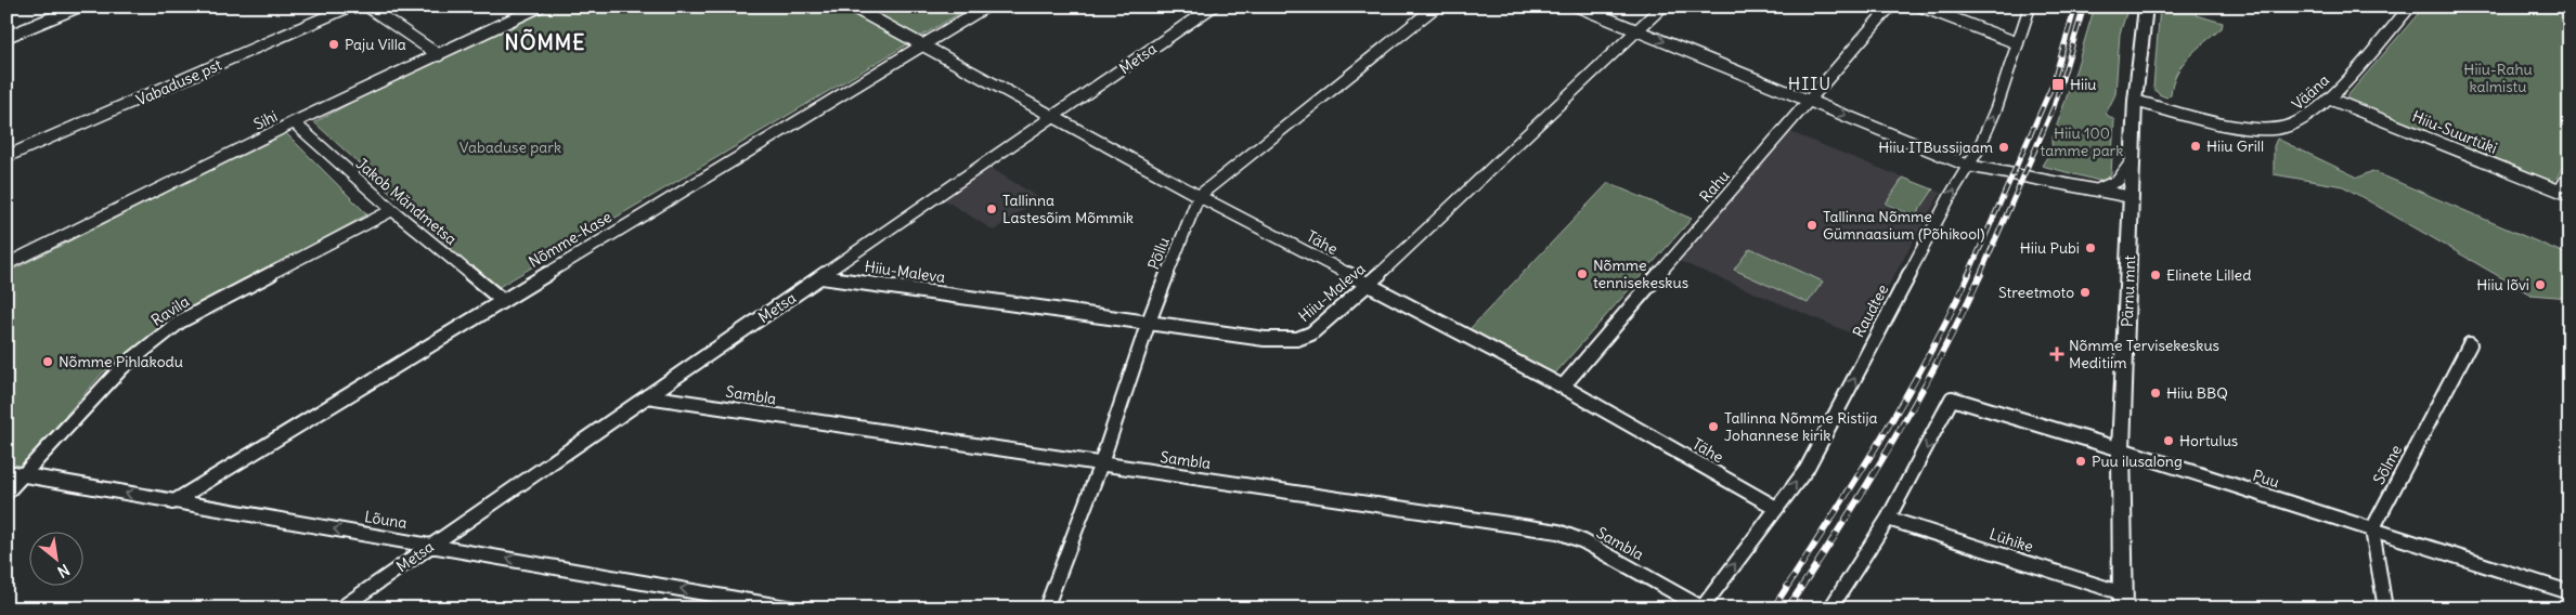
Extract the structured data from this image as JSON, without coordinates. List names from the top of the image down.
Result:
{
  "streets": {
    "highway": ["Vabaduse pst"],
    "main road": ["Pärnu mnt"],
    "street": [
      "Metsa",
      "Vääna",
      "Sihi",
      "Hiiu-Suurtüki",
      "Rahu",
      "Jakob Mändmetsa",
      "Nõmme-Kase",
      "Tähe",
      "Põllu",
      "Hiiu-Maleva",
      "Ravila",
      "Raudtee",
      "Sambla",
      "Sõlme",
      "Puu",
      "Lõuna",
      "Lühike"
    ]
  },
  "crossings": [
    ["Metsa", "Tähe"],
    ["Metsa", "Hiiu-Maleva"],
    ["Metsa", "Sambla"],
    ["Metsa", "Lõuna"],
    ["Vääna", "Hiiu-Suurtüki"],
    ["Vääna", "Pärnu mnt"],
    ["Sihi", "Jakob Mändmetsa"],
    ["Rahu", "Tähe"],
    ["Jakob Mändmetsa", "Nõmme-Kase"],
    ["Jakob Mändmetsa", "Ravila"],
    ["Nõmme-Kase", "Tähe"],
    ["Nõmme-Kase", "Lõuna"],
    ["Tähe", "Põllu"],
    ["Tähe", "Hiiu-Maleva"],
    ["Tähe", "Raudtee"],
    ["Põllu", "Hiiu-Maleva"],
    ["Põllu", "Sambla"],
    ["Pärnu mnt", "Puu"],
    ["Pärnu mnt", "Lühike"],
    ["Ravila", "Lõuna"],
    ["Raudtee", "Sambla"],
    ["Sõlme", "Puu"],
    ["Puu", "Lühike"]
  ],
  "one_way": ["Raudtee", "Lõuna"],
  "districts": ["NÕMME", "HIIU"],
  "parks": ["Hiiu-Rahu kalmistu", "Hiiu 100 tamme park", "Vabaduse park"],
  "places": {
    "other": [
      "Paju Villa",
      "Hiiu Grill",
      "Hiiu ITBussijaam",
      "Tallinna Lastesõim Mõmmik",
      "Tallinna Nõmme Gümnaasium (Põhikool)",
      "Hiiu Pubi",
      "Nõmme tennisekeskus",
      "Elinete Lilled",
      "Hiiu lõvi",
      "Streetmoto",
      "Nõmme Pihlakodu",
      "Hiiu BBQ",
      "Tallinna Nõmme Ristija Johannese kirik",
      "Hortulus",
      "Puu ilusalong"
    ],
    "transit": ["Hiiu"],
    "health": ["Nõmme Tervisekeskus Meditiim"]
  },
  "north": "bottom right"
}
